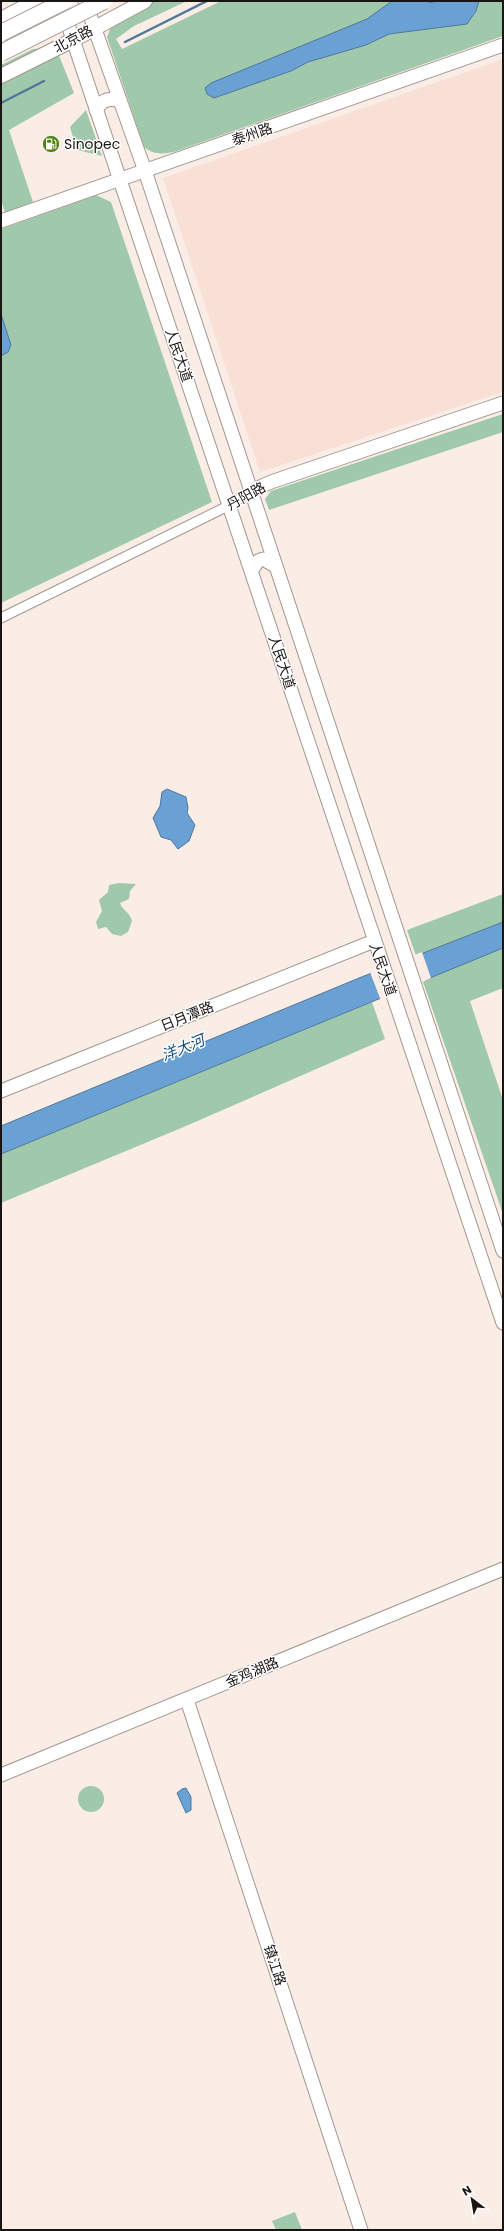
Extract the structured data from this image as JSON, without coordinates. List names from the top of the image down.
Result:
{
  "streets": {
    "main road": [
      "北京路",
      "泰州路",
      "人民大道",
      "丹阳路",
      "日月潭路",
      "金鸡湖路",
      "镇江路"
    ]
  },
  "crossings": [
    ["北京路", "人民大道"],
    ["泰州路", "人民大道"],
    ["人民大道", "丹阳路"],
    ["人民大道", "日月潭路"],
    ["金鸡湖路", "镇江路"]
  ],
  "water": ["洋大河"],
  "places": {
    "fuel station": ["Sinopec"]
  },
  "north": "top left"
}
